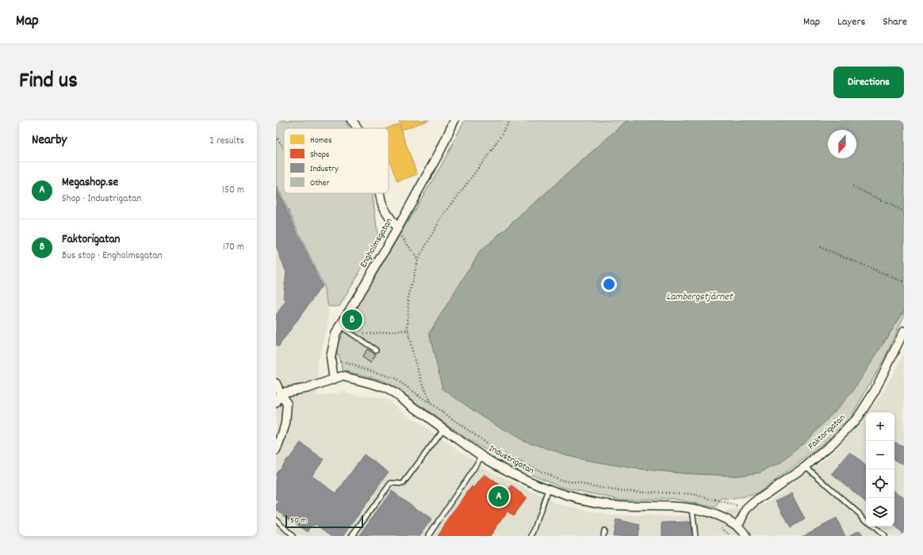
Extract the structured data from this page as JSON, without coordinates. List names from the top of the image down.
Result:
{
  "streets": {
    "street": ["Engholmsgatan", "Faktorigatan", "Industrigatan"]
  },
  "crossings": [
    ["Engholmsgatan", "Industrigatan"],
    ["Faktorigatan", "Industrigatan"]
  ],
  "water": ["Lambergstjärnet"],
  "legend": [
    "Homes",
    "Shops",
    "Industry",
    "Other"
  ],
  "scale_bar": "50 m",
  "north": "bottom",
  "page": {
    "header": "Map",
    "nav": ["Map", "Layers", "Share"],
    "title": "Find us",
    "buttons": "Directions",
    "heading": ["Nearby", "2 results"],
    "list": [
      {
        "mark": "A",
        "name": "Megashop.se",
        "note": "Shop · Industrigatan",
        "value": "150 m"
      },
      {
        "mark": "B",
        "name": "Faktorigatan",
        "note": "Bus stop · Engholmsgatan",
        "value": "170 m"
      }
    ],
    "pins": ["B", "A"],
    "map_buttons": ["+", "−"],
    "scale": "50 m"
  }
}
